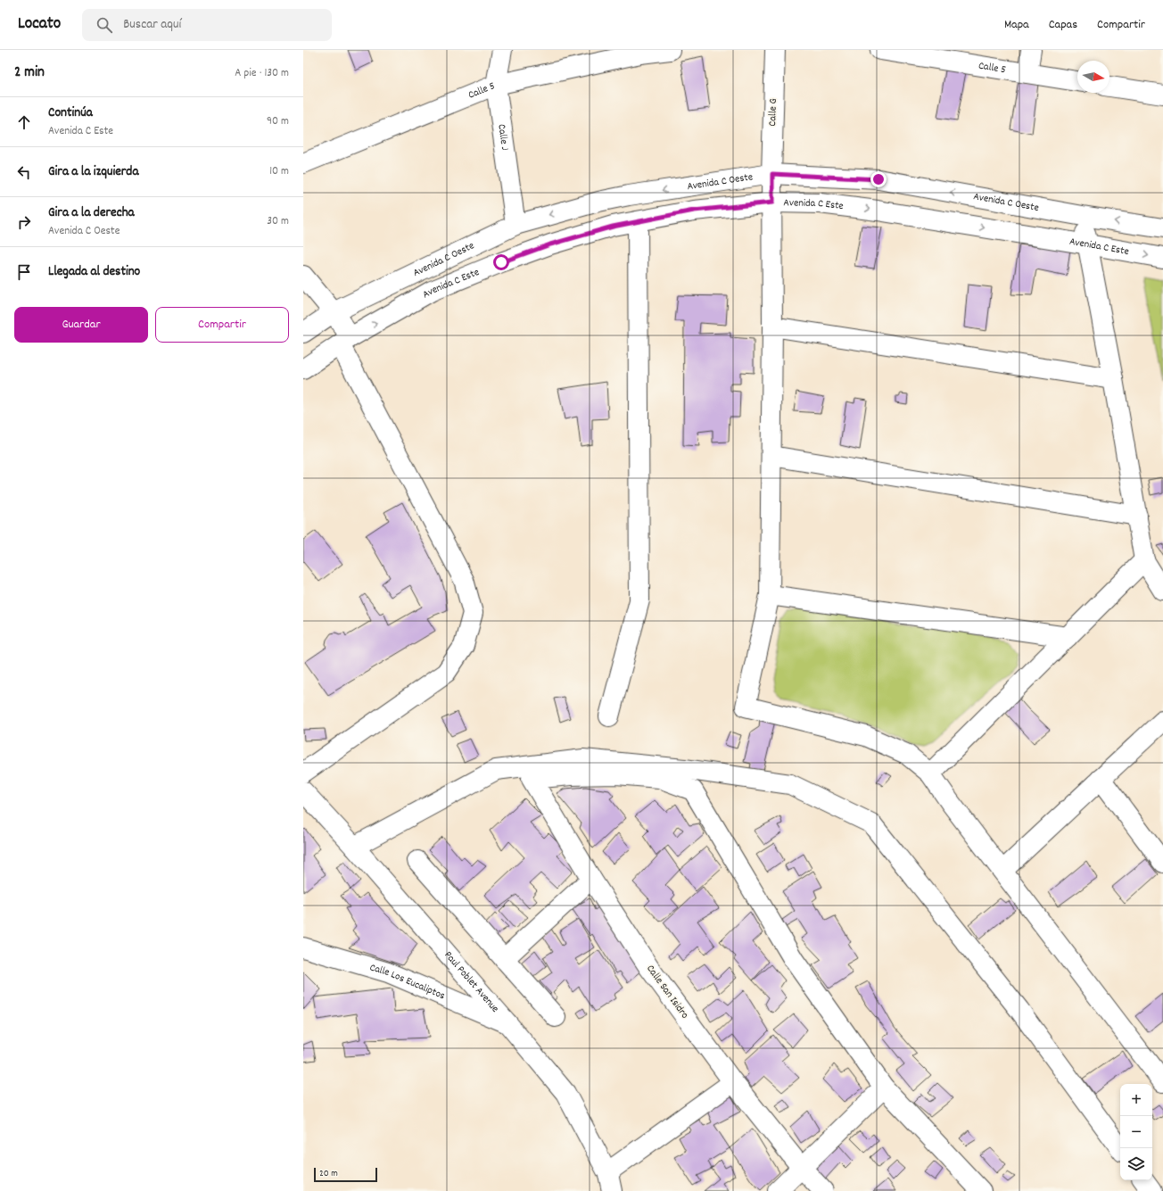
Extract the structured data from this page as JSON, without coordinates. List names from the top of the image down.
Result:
{
  "streets": {
    "street": [
      "Calle 5",
      "Calle G",
      "Calle J",
      "Avenida C Oeste",
      "Avenida C Este",
      "Calle Los Eucaliptos",
      "Paul Poblet Avenue",
      "Calle San Isidro"
    ]
  },
  "crossings": [
    ["Calle 5", "Calle J"],
    ["Calle G", "Avenida C Oeste"],
    ["Calle G", "Avenida C Este"],
    ["Calle J", "Avenida C Oeste"],
    ["Calle Los Eucaliptos", "Paul Poblet Avenue"]
  ],
  "scale_bar": "20 m",
  "north": "right",
  "page": {
    "header": "Locato",
    "search": "Buscar aquí",
    "nav": ["Mapa", "Capas", "Compartir"],
    "heading": ["2 min", "A pie · 130 m"],
    "list": [
      ["Continúa", "Avenida C Este", "90 m"],
      ["Gira a la izquierda", "10 m"],
      ["Gira a la derecha", "Avenida C Oeste", "30 m"],
      "Llegada al destino"
    ],
    "buttons": ["Guardar", "Compartir"],
    "map_buttons": ["+", "−"],
    "scale": "20 m"
  }
}
